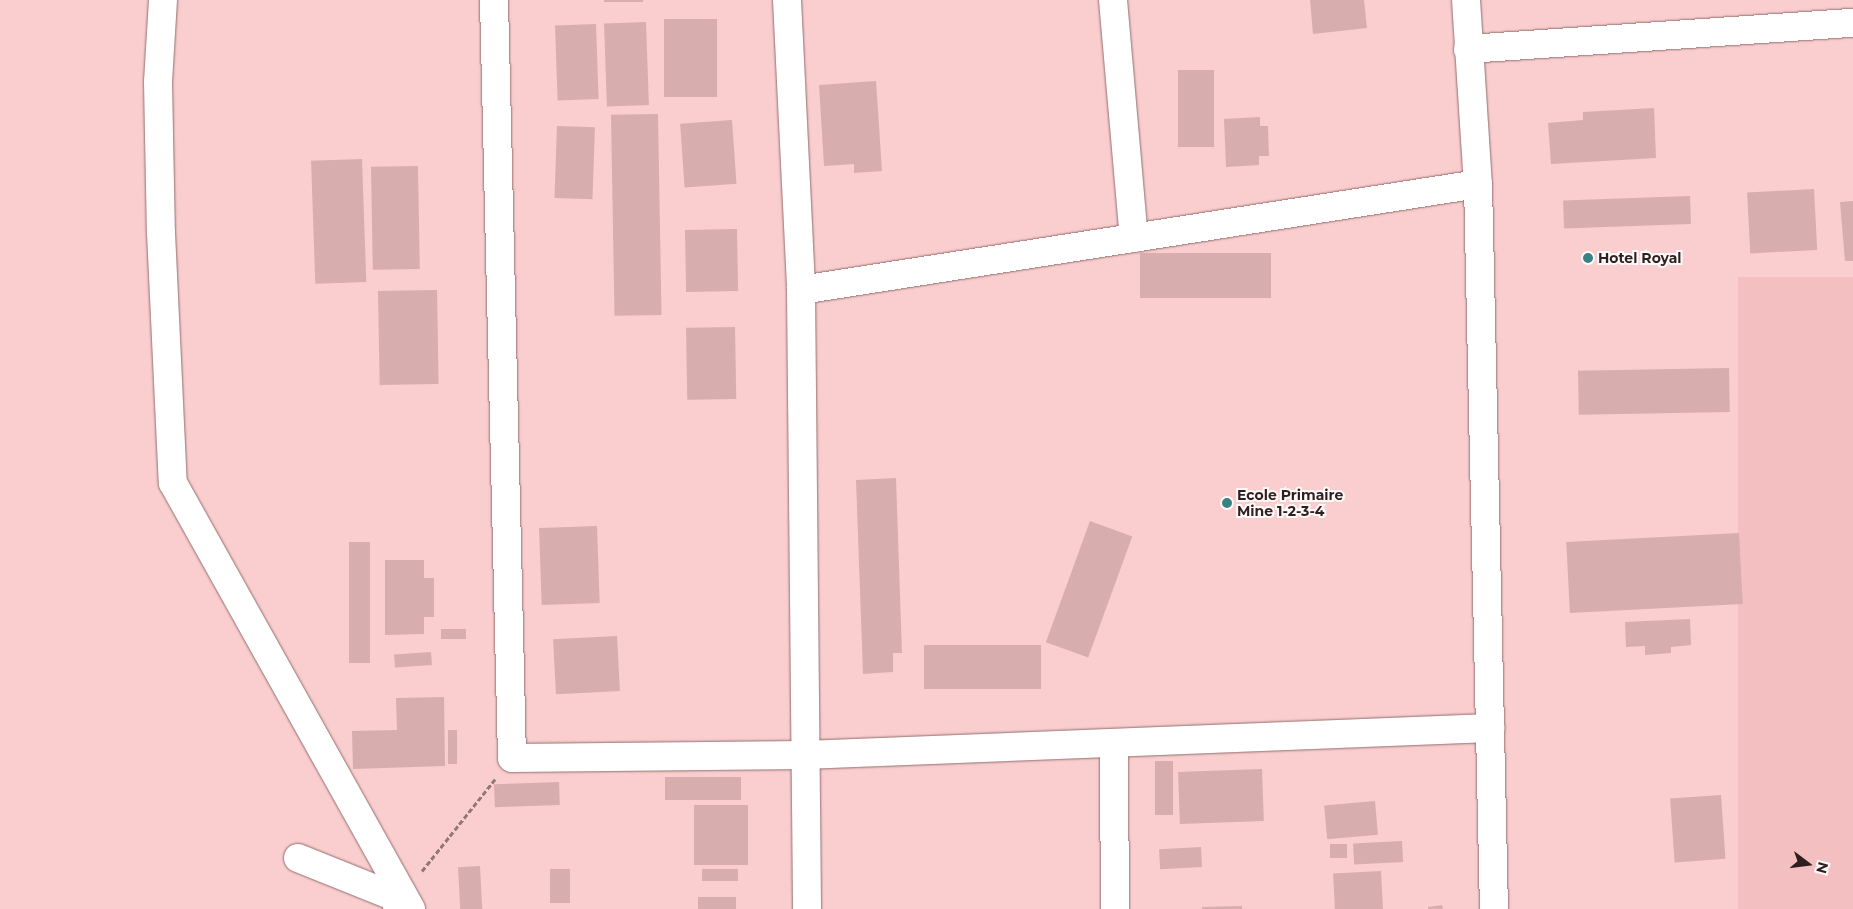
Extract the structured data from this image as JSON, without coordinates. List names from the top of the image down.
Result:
{
  "places": ["Hotel Royal", "Ecole Primaire Mine 1-2-3-4"],
  "north": "right"
}
